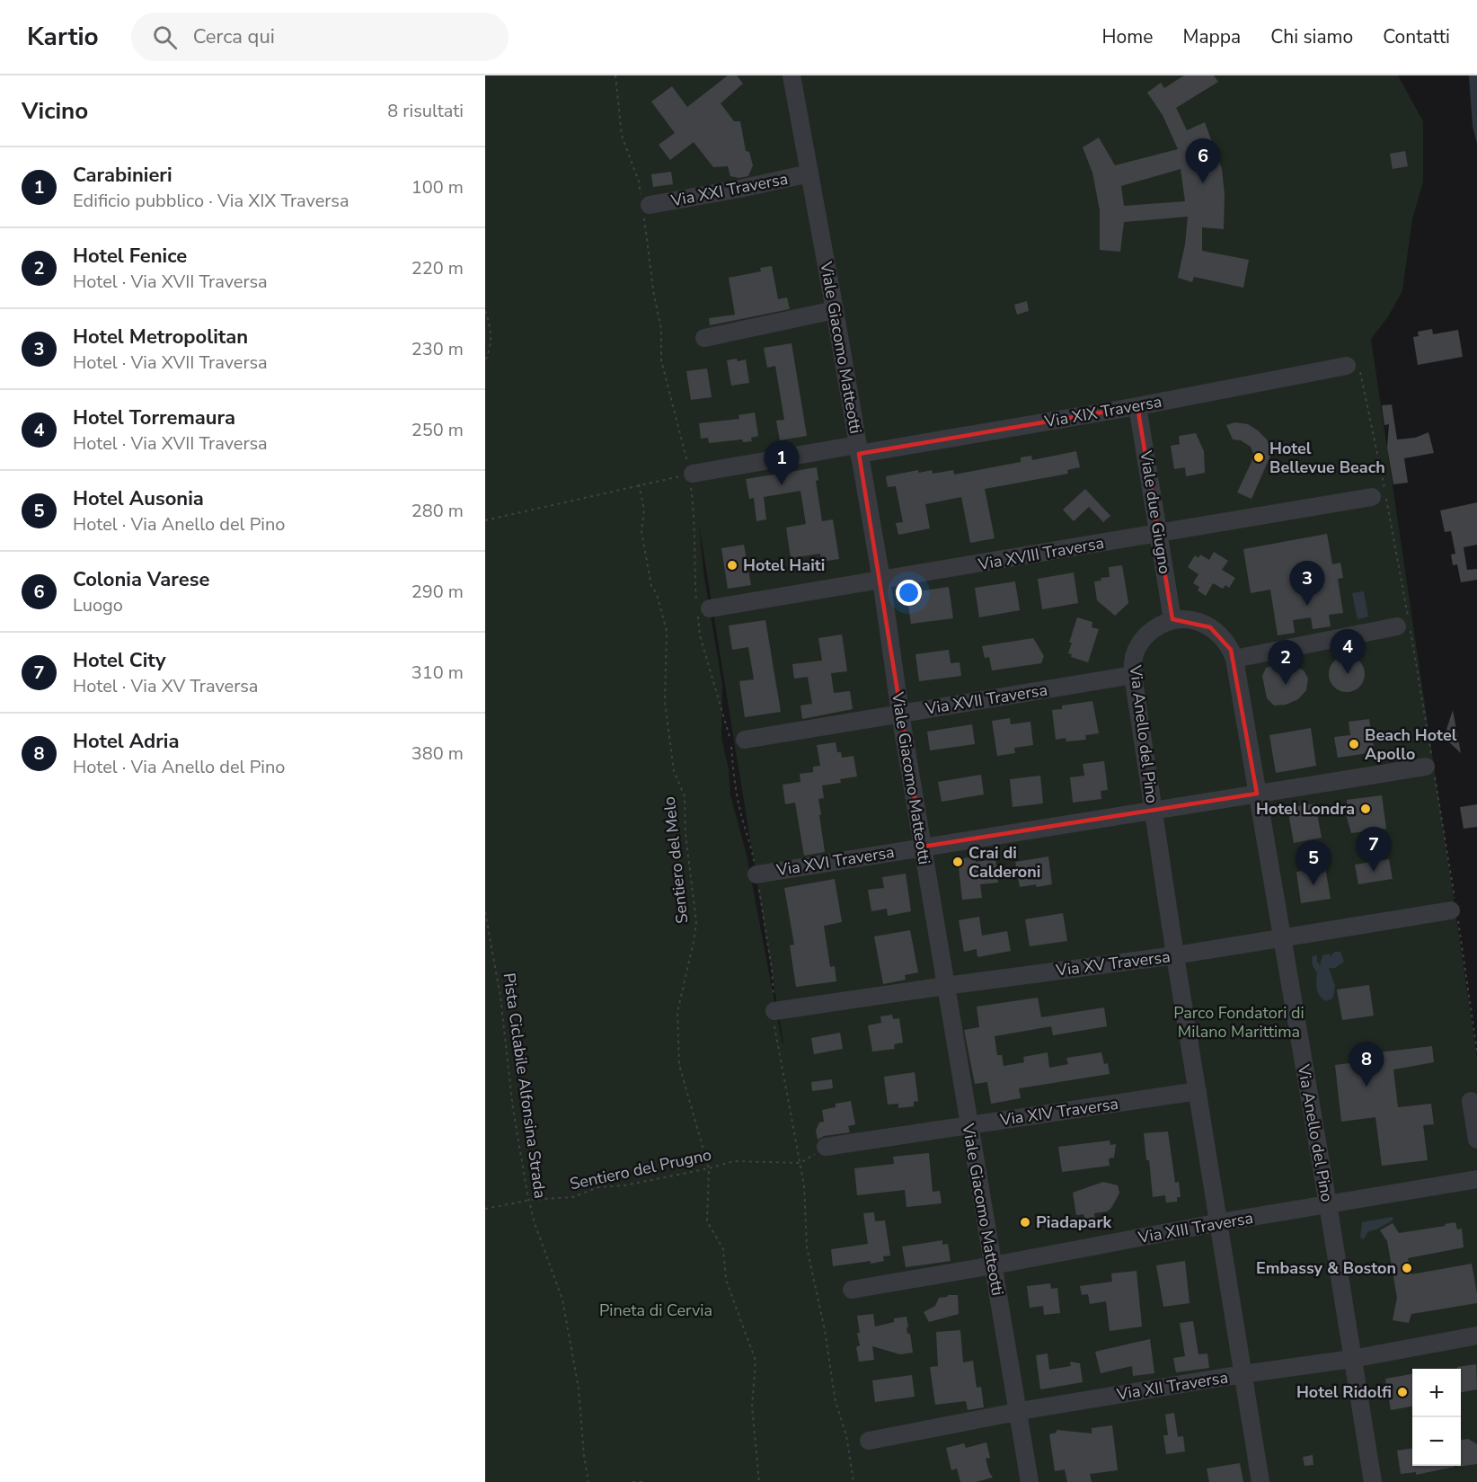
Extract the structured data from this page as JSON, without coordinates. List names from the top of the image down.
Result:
{
  "streets": {
    "street": [
      "Via XXI Traversa",
      "Viale Giacomo Matteotti",
      "Via XIX Traversa",
      "Viale due Giugno",
      "Via XVIII Traversa",
      "Via XVII Traversa",
      "Via Anello del Pino",
      "Via XVI Traversa",
      "Via XV Traversa",
      "Via XIV Traversa",
      "Via XIII Traversa",
      "Via XII Traversa"
    ],
    "path": ["Sentiero del Melo", "Pista Ciclabile Alfonsina Strada", "Sentiero del Prugno"]
  },
  "crossings": [
    ["Via XXI Traversa", "Viale Giacomo Matteotti"],
    ["Viale Giacomo Matteotti", "Via XIX Traversa"],
    ["Viale Giacomo Matteotti", "Via XVIII Traversa"],
    ["Viale Giacomo Matteotti", "Via XVII Traversa"],
    ["Viale Giacomo Matteotti", "Via XVI Traversa"],
    ["Viale Giacomo Matteotti", "Via XV Traversa"],
    ["Viale Giacomo Matteotti", "Via XIV Traversa"],
    ["Viale Giacomo Matteotti", "Via XIII Traversa"],
    ["Viale Giacomo Matteotti", "Via XII Traversa"],
    ["Via XIX Traversa", "Viale due Giugno"],
    ["Viale due Giugno", "Via XVIII Traversa"],
    ["Viale due Giugno", "Via Anello del Pino"],
    ["Via XVII Traversa", "Via Anello del Pino"],
    ["Via Anello del Pino", "Via XVI Traversa"],
    ["Via Anello del Pino", "Via XV Traversa"],
    ["Via Anello del Pino", "Via XIV Traversa"],
    ["Via Anello del Pino", "Via XIII Traversa"],
    ["Via Anello del Pino", "Via XII Traversa"],
    ["Sentiero del Melo", "Sentiero del Prugno"],
    ["Pista Ciclabile Alfonsina Strada", "Sentiero del Prugno"]
  ],
  "parks": ["Parco Fondatori di Milano Marittima", "Pineta di Cervia"],
  "places": [
    "Hotel Bellevue Beach",
    "Hotel Haiti",
    "Beach Hotel Apollo",
    "Hotel Londra",
    "Crai di Calderoni",
    "Piadapark",
    "Embassy & Boston",
    "Hotel Ridolfi"
  ],
  "page": {
    "header": "Kartio",
    "search": "Cerca qui",
    "nav": [
      "Home",
      "Mappa",
      "Chi siamo",
      "Contatti"
    ],
    "heading": ["Vicino", "8 risultati"],
    "pins": [
      "6",
      "1",
      "3",
      "4",
      "2",
      "7",
      "5",
      "8"
    ],
    "list": [
      {
        "mark": "1",
        "name": "Carabinieri",
        "note": "Edificio pubblico · Via XIX Traversa",
        "value": "100 m"
      },
      {
        "mark": "2",
        "name": "Hotel Fenice",
        "note": "Hotel · Via XVII Traversa",
        "value": "220 m"
      },
      {
        "mark": "3",
        "name": "Hotel Metropolitan",
        "note": "Hotel · Via XVII Traversa",
        "value": "230 m"
      },
      {
        "mark": "4",
        "name": "Hotel Torremaura",
        "note": "Hotel · Via XVII Traversa",
        "value": "250 m"
      },
      {
        "mark": "5",
        "name": "Hotel Ausonia",
        "note": "Hotel · Via Anello del Pino",
        "value": "280 m"
      },
      {
        "mark": "6",
        "name": "Colonia Varese",
        "note": "Luogo",
        "value": "290 m"
      },
      {
        "mark": "7",
        "name": "Hotel City",
        "note": "Hotel · Via XV Traversa",
        "value": "310 m"
      },
      {
        "mark": "8",
        "name": "Hotel Adria",
        "note": "Hotel · Via Anello del Pino",
        "value": "380 m"
      }
    ],
    "map_buttons": ["+", "−"]
  }
}
